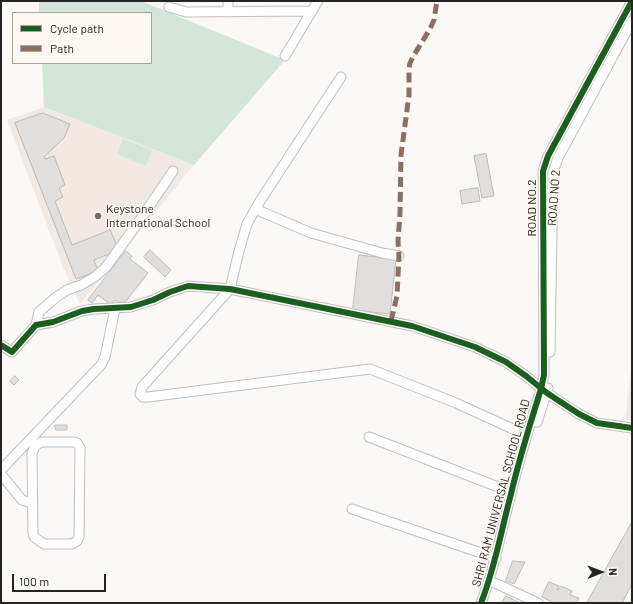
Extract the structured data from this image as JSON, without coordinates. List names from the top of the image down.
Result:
{
  "streets": {
    "street": ["ROAD NO 2", "ROAD NO.2", "SHRI RAM UNIVERSAL SCHOOL ROAD"]
  },
  "crossings": [
    ["ROAD NO 2", "ROAD NO.2"],
    ["ROAD NO 2", "SHRI RAM UNIVERSAL SCHOOL ROAD"],
    ["ROAD NO.2", "SHRI RAM UNIVERSAL SCHOOL ROAD"]
  ],
  "places": ["Keystone International School"],
  "legend": ["Cycle path", "Path"],
  "scale_bar": "100 m",
  "north": "right"
}
